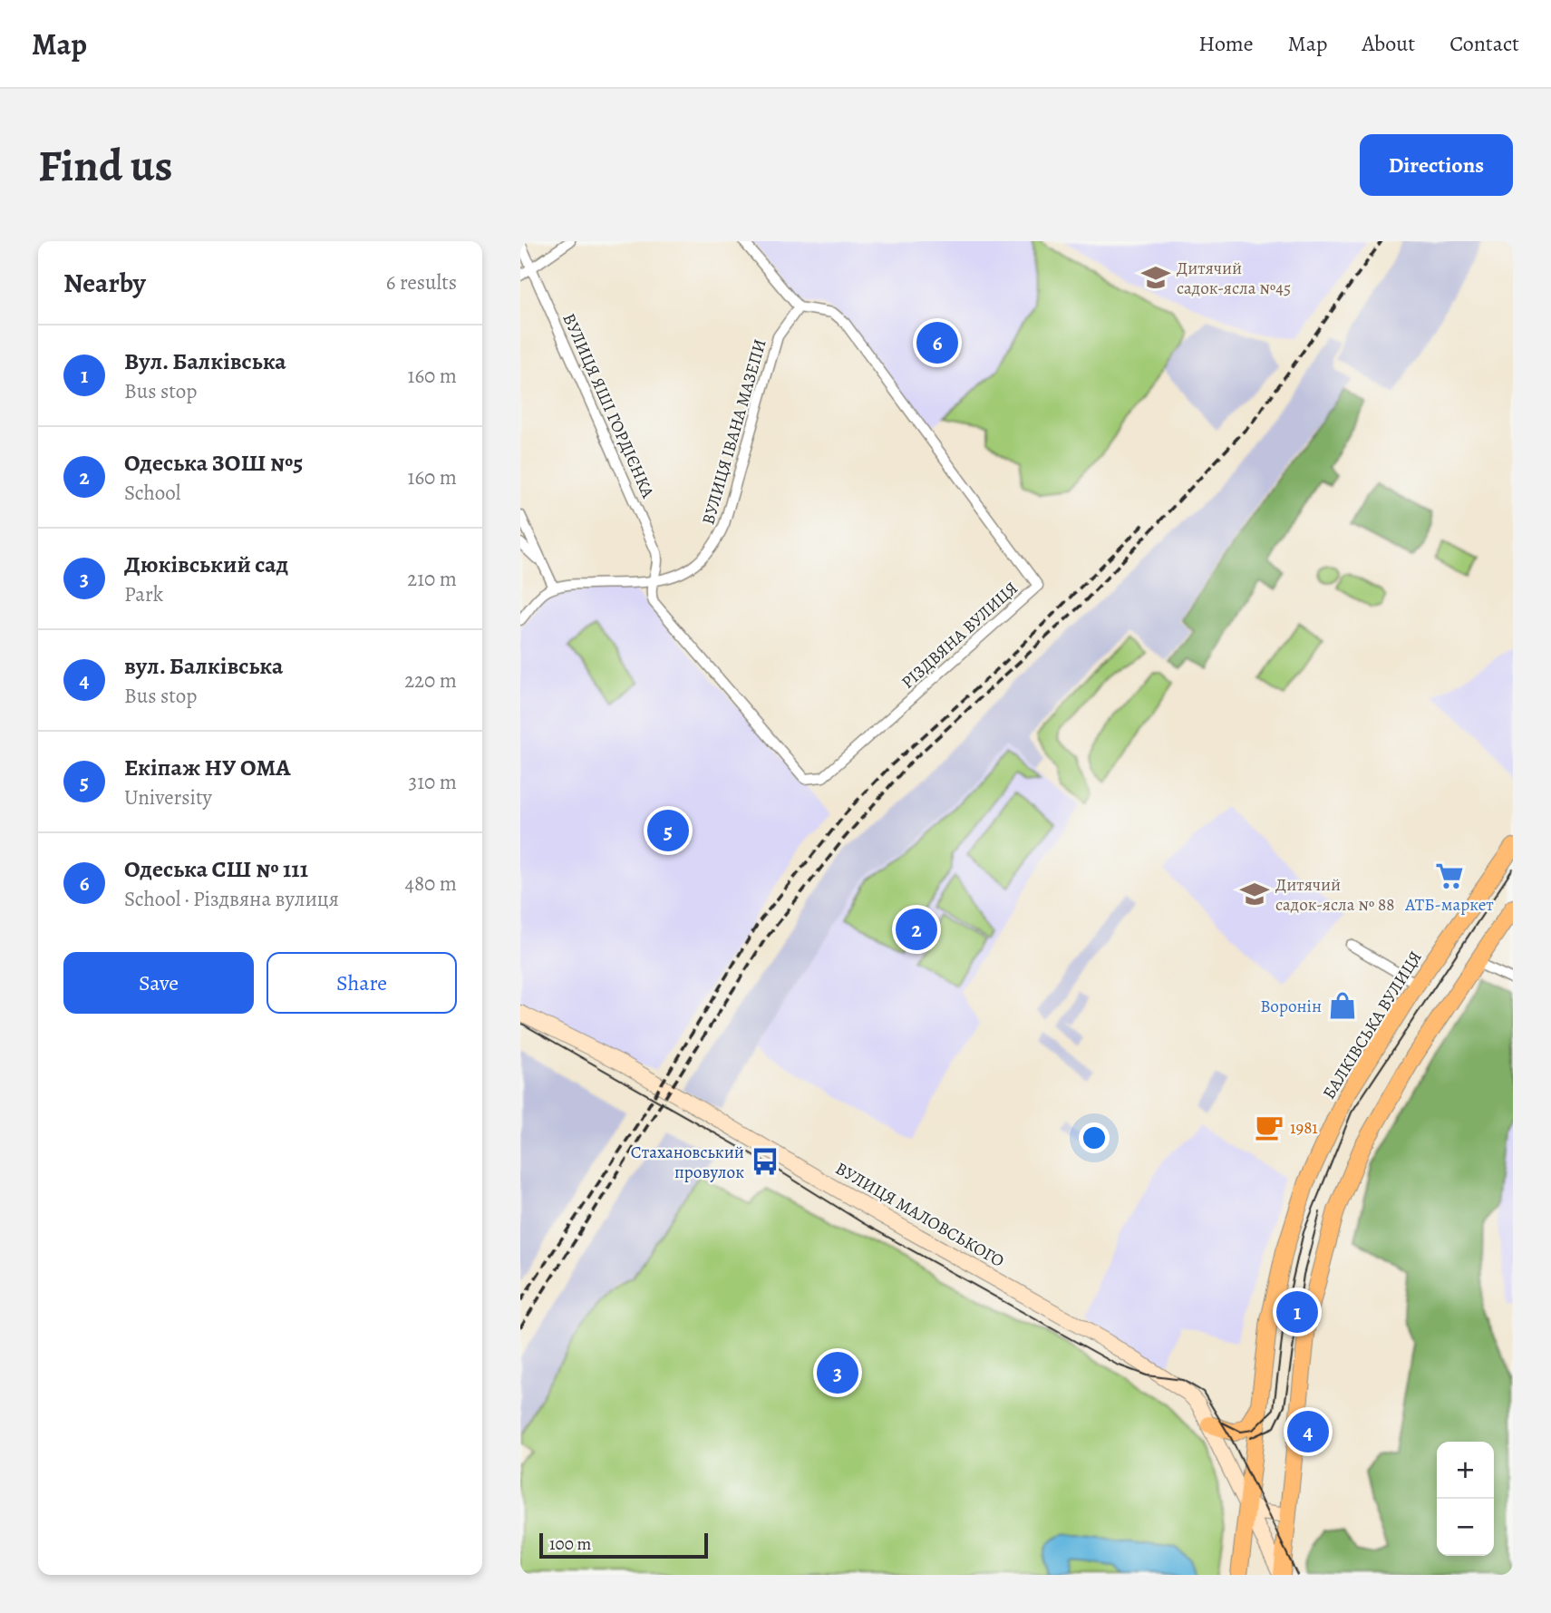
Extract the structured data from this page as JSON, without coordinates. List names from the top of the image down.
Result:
{
  "streets": {
    "main road": ["БАЛКІВСЬКА ВУЛИЦЯ"],
    "street": [
      "ВУЛИЦЯ ЯШІ ГОРДІЄНКА",
      "ВУЛИЦЯ ІВАНА МАЗЕПИ",
      "РІЗДВЯНА ВУЛИЦЯ",
      "ВУЛИЦЯ МАЛОВСЬКОГО"
    ]
  },
  "crossings": [
    ["ВУЛИЦЯ ЯШІ ГОРДІЄНКА", "ВУЛИЦЯ ІВАНА МАЗЕПИ"],
    ["ВУЛИЦЯ ЯШІ ГОРДІЄНКА", "РІЗДВЯНА ВУЛИЦЯ"],
    ["ВУЛИЦЯ ІВАНА МАЗЕПИ", "РІЗДВЯНА ВУЛИЦЯ"],
    ["БАЛКІВСЬКА ВУЛИЦЯ", "ВУЛИЦЯ МАЛОВСЬКОГО"]
  ],
  "places": {
    "school or university": ["Дитячий садок-ясла №45", "Дитячий садок-ясла № 88"],
    "supermarket": ["АТБ-маркет"],
    "shop": ["Воронін"],
    "cafe": ["1981"],
    "bus stop": ["Стахановський провулок"]
  },
  "scale_bar": "100 m",
  "page": {
    "header": "Map",
    "nav": [
      "Home",
      "Map",
      "About",
      "Contact"
    ],
    "buttons": [
      "Directions",
      ["Save", "Share"]
    ],
    "title": "Find us",
    "heading": ["Nearby", "6 results"],
    "pins": [
      "6",
      "5",
      "2",
      "1",
      "3",
      "4"
    ],
    "list": [
      {
        "mark": "1",
        "name": "Вул. Балківська",
        "note": "Bus stop",
        "value": "160 m"
      },
      {
        "mark": "2",
        "name": "Одеська ЗОШ №5",
        "note": "School",
        "value": "160 m"
      },
      {
        "mark": "3",
        "name": "Дюківський сад",
        "note": "Park",
        "value": "210 m"
      },
      {
        "mark": "4",
        "name": "вул. Балківська",
        "note": "Bus stop",
        "value": "220 m"
      },
      {
        "mark": "5",
        "name": "Екіпаж НУ ОМА",
        "note": "University",
        "value": "310 m"
      },
      {
        "mark": "6",
        "name": "Одеська СШ № 111",
        "note": "School · Різдвяна вулиця",
        "value": "480 m"
      }
    ],
    "map_buttons": ["+", "−"],
    "scale": "100 m"
  }
}
